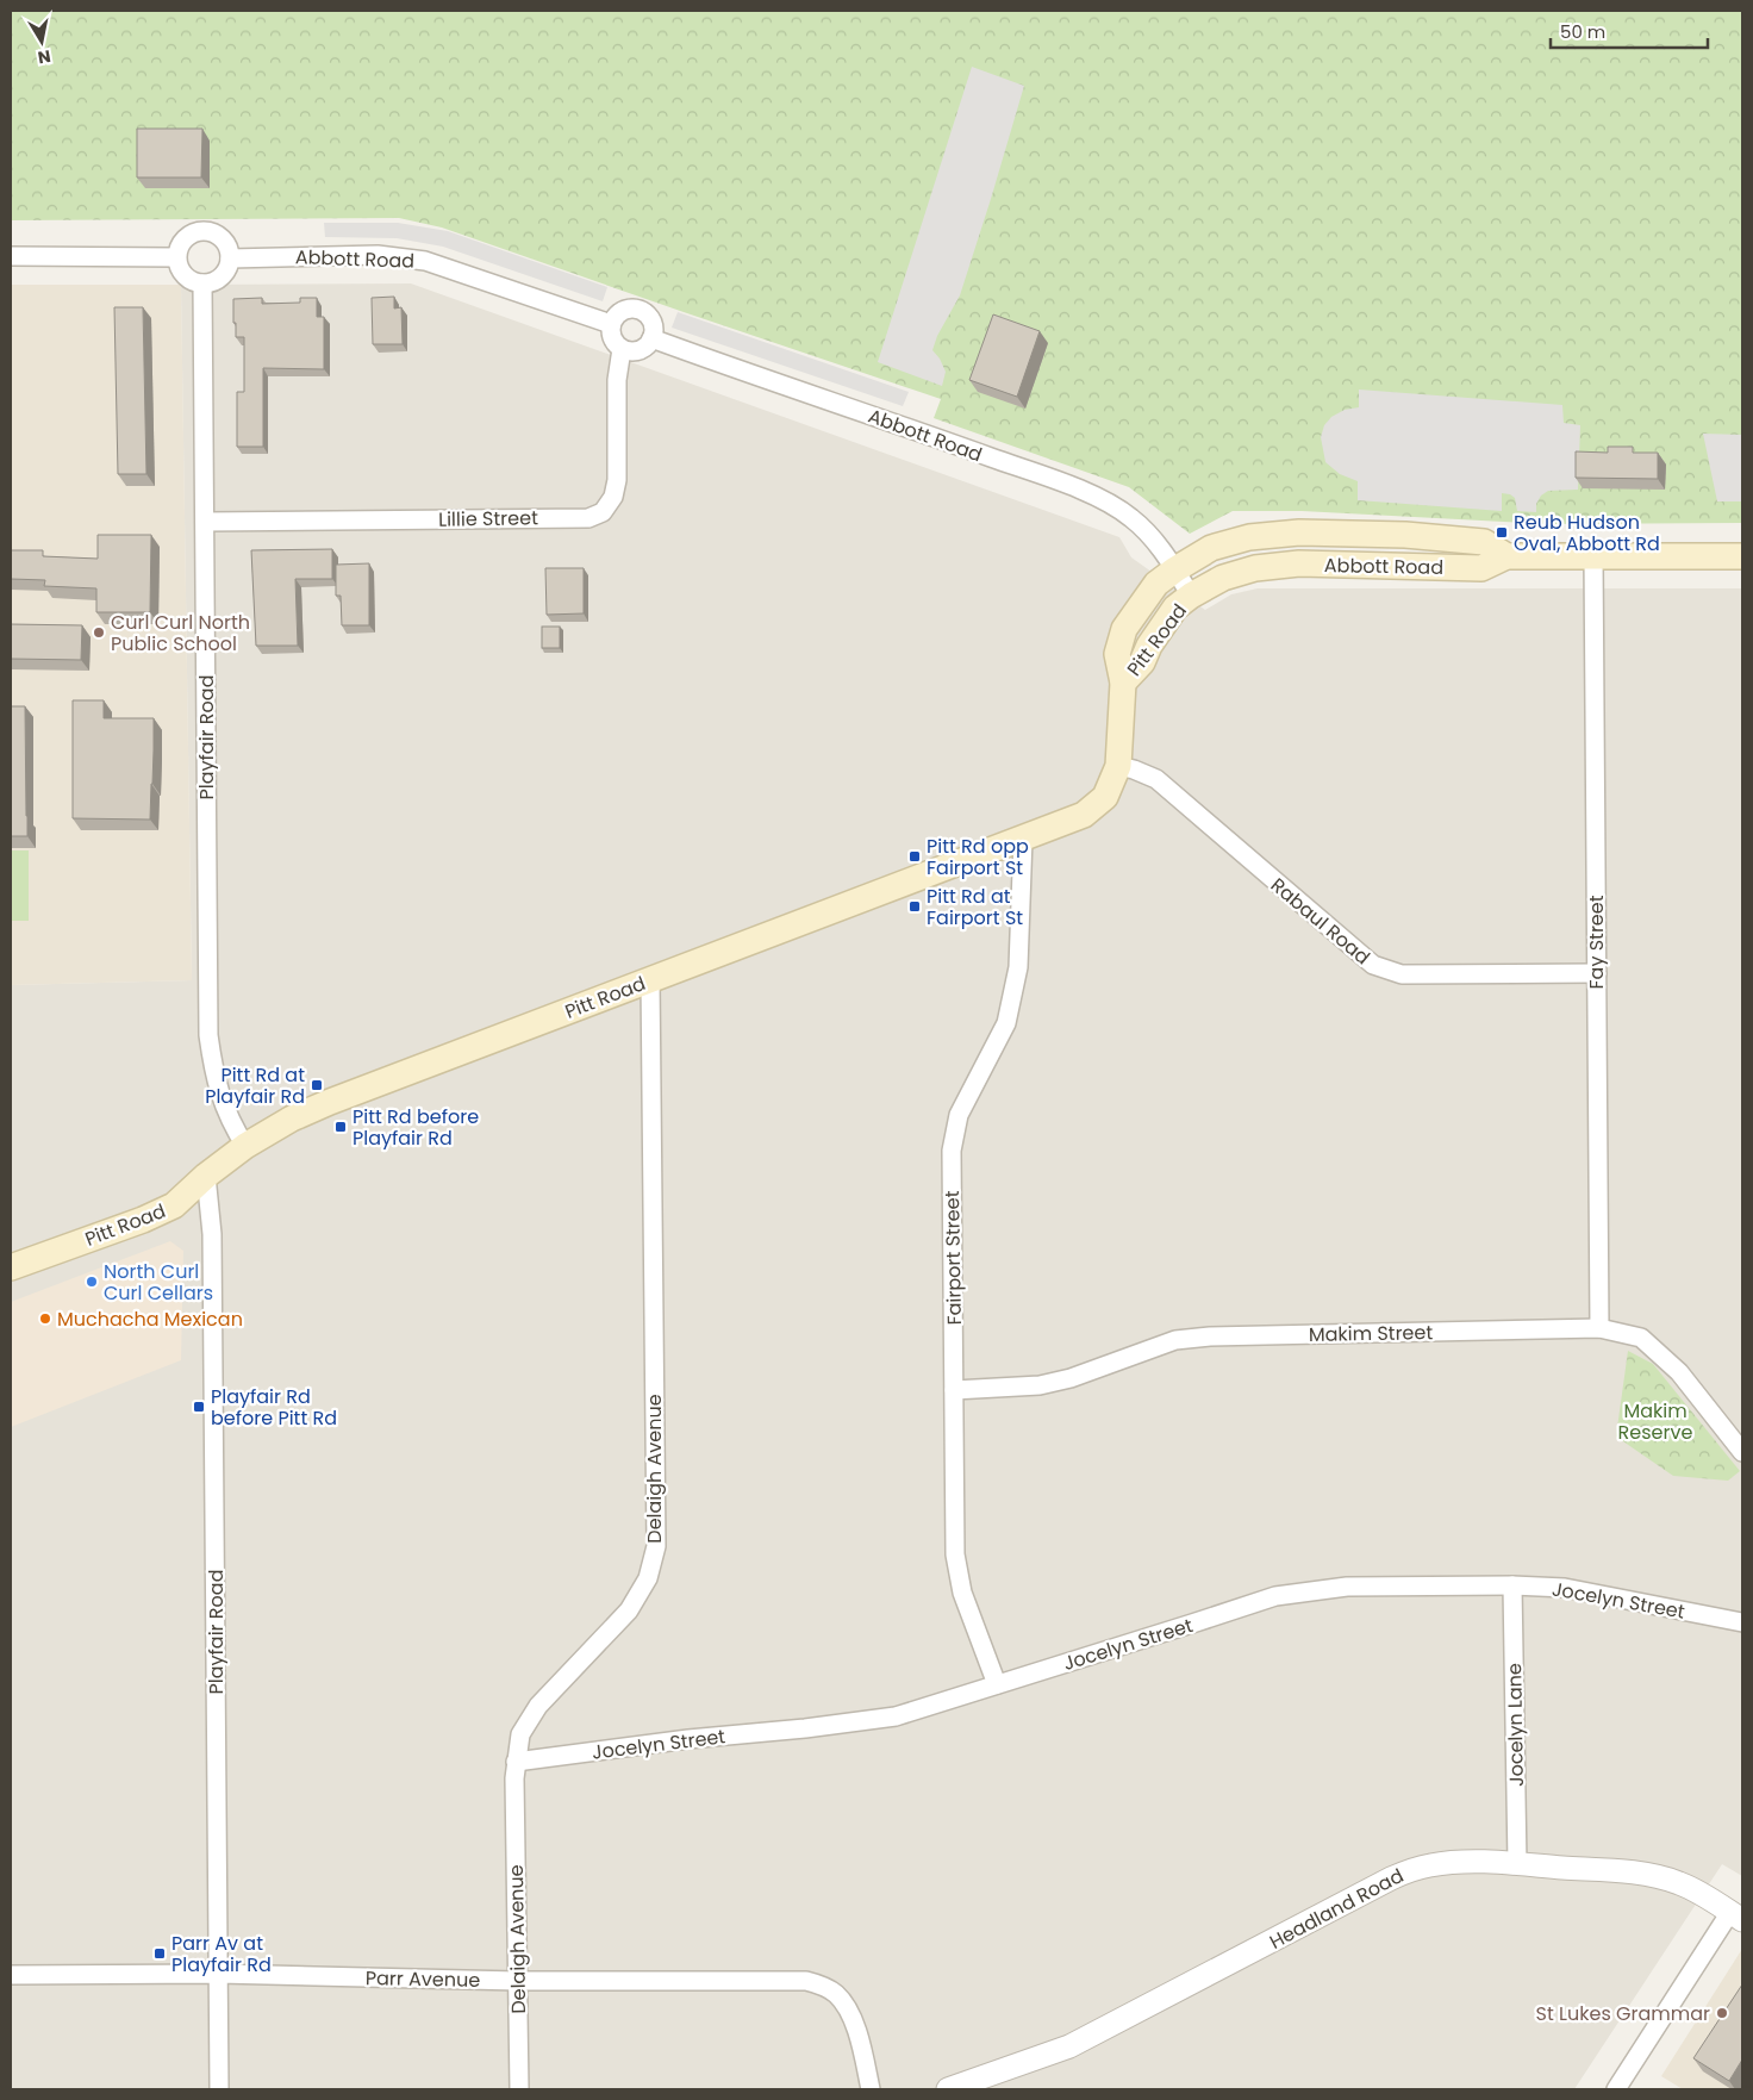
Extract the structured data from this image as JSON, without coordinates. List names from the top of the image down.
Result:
{
  "streets": {
    "main road": ["Abbott Road", "Pitt Road"],
    "street": [
      "Lillie Street",
      "Playfair Road",
      "Rabaul Road",
      "Fay Street",
      "Fairport Street",
      "Makim Street",
      "Delaigh Avenue",
      "Jocelyn Street",
      "Jocelyn Lane",
      "Headland Road",
      "Parr Avenue"
    ]
  },
  "crossings": [
    ["Abbott Road", "Lillie Street"],
    ["Abbott Road", "Pitt Road"],
    ["Abbott Road", "Playfair Road"],
    ["Abbott Road", "Fay Street"],
    ["Lillie Street", "Playfair Road"],
    ["Pitt Road", "Playfair Road"],
    ["Pitt Road", "Rabaul Road"],
    ["Pitt Road", "Fairport Street"],
    ["Pitt Road", "Delaigh Avenue"],
    ["Playfair Road", "Parr Avenue"],
    ["Rabaul Road", "Fay Street"],
    ["Fay Street", "Makim Street"],
    ["Fairport Street", "Makim Street"],
    ["Fairport Street", "Jocelyn Street"],
    ["Delaigh Avenue", "Jocelyn Street"],
    ["Delaigh Avenue", "Parr Avenue"],
    ["Jocelyn Street", "Jocelyn Lane"],
    ["Jocelyn Lane", "Headland Road"]
  ],
  "parks": ["Makim Reserve"],
  "places": {
    "transit": [
      "Reub Hudson Oval, Abbott Rd",
      "Pitt Rd opp Fairport St",
      "Pitt Rd at Fairport St",
      "Pitt Rd at Playfair Rd",
      "Pitt Rd before Playfair Rd",
      "Playfair Rd before Pitt Rd",
      "Parr Av at Playfair Rd"
    ],
    "other": [
      "Curl Curl North Public School",
      "North Curl Curl Cellars",
      "Muchacha Mexican",
      "St Lukes Grammar"
    ]
  },
  "scale_bar": "50 m",
  "north": "bottom"
}
